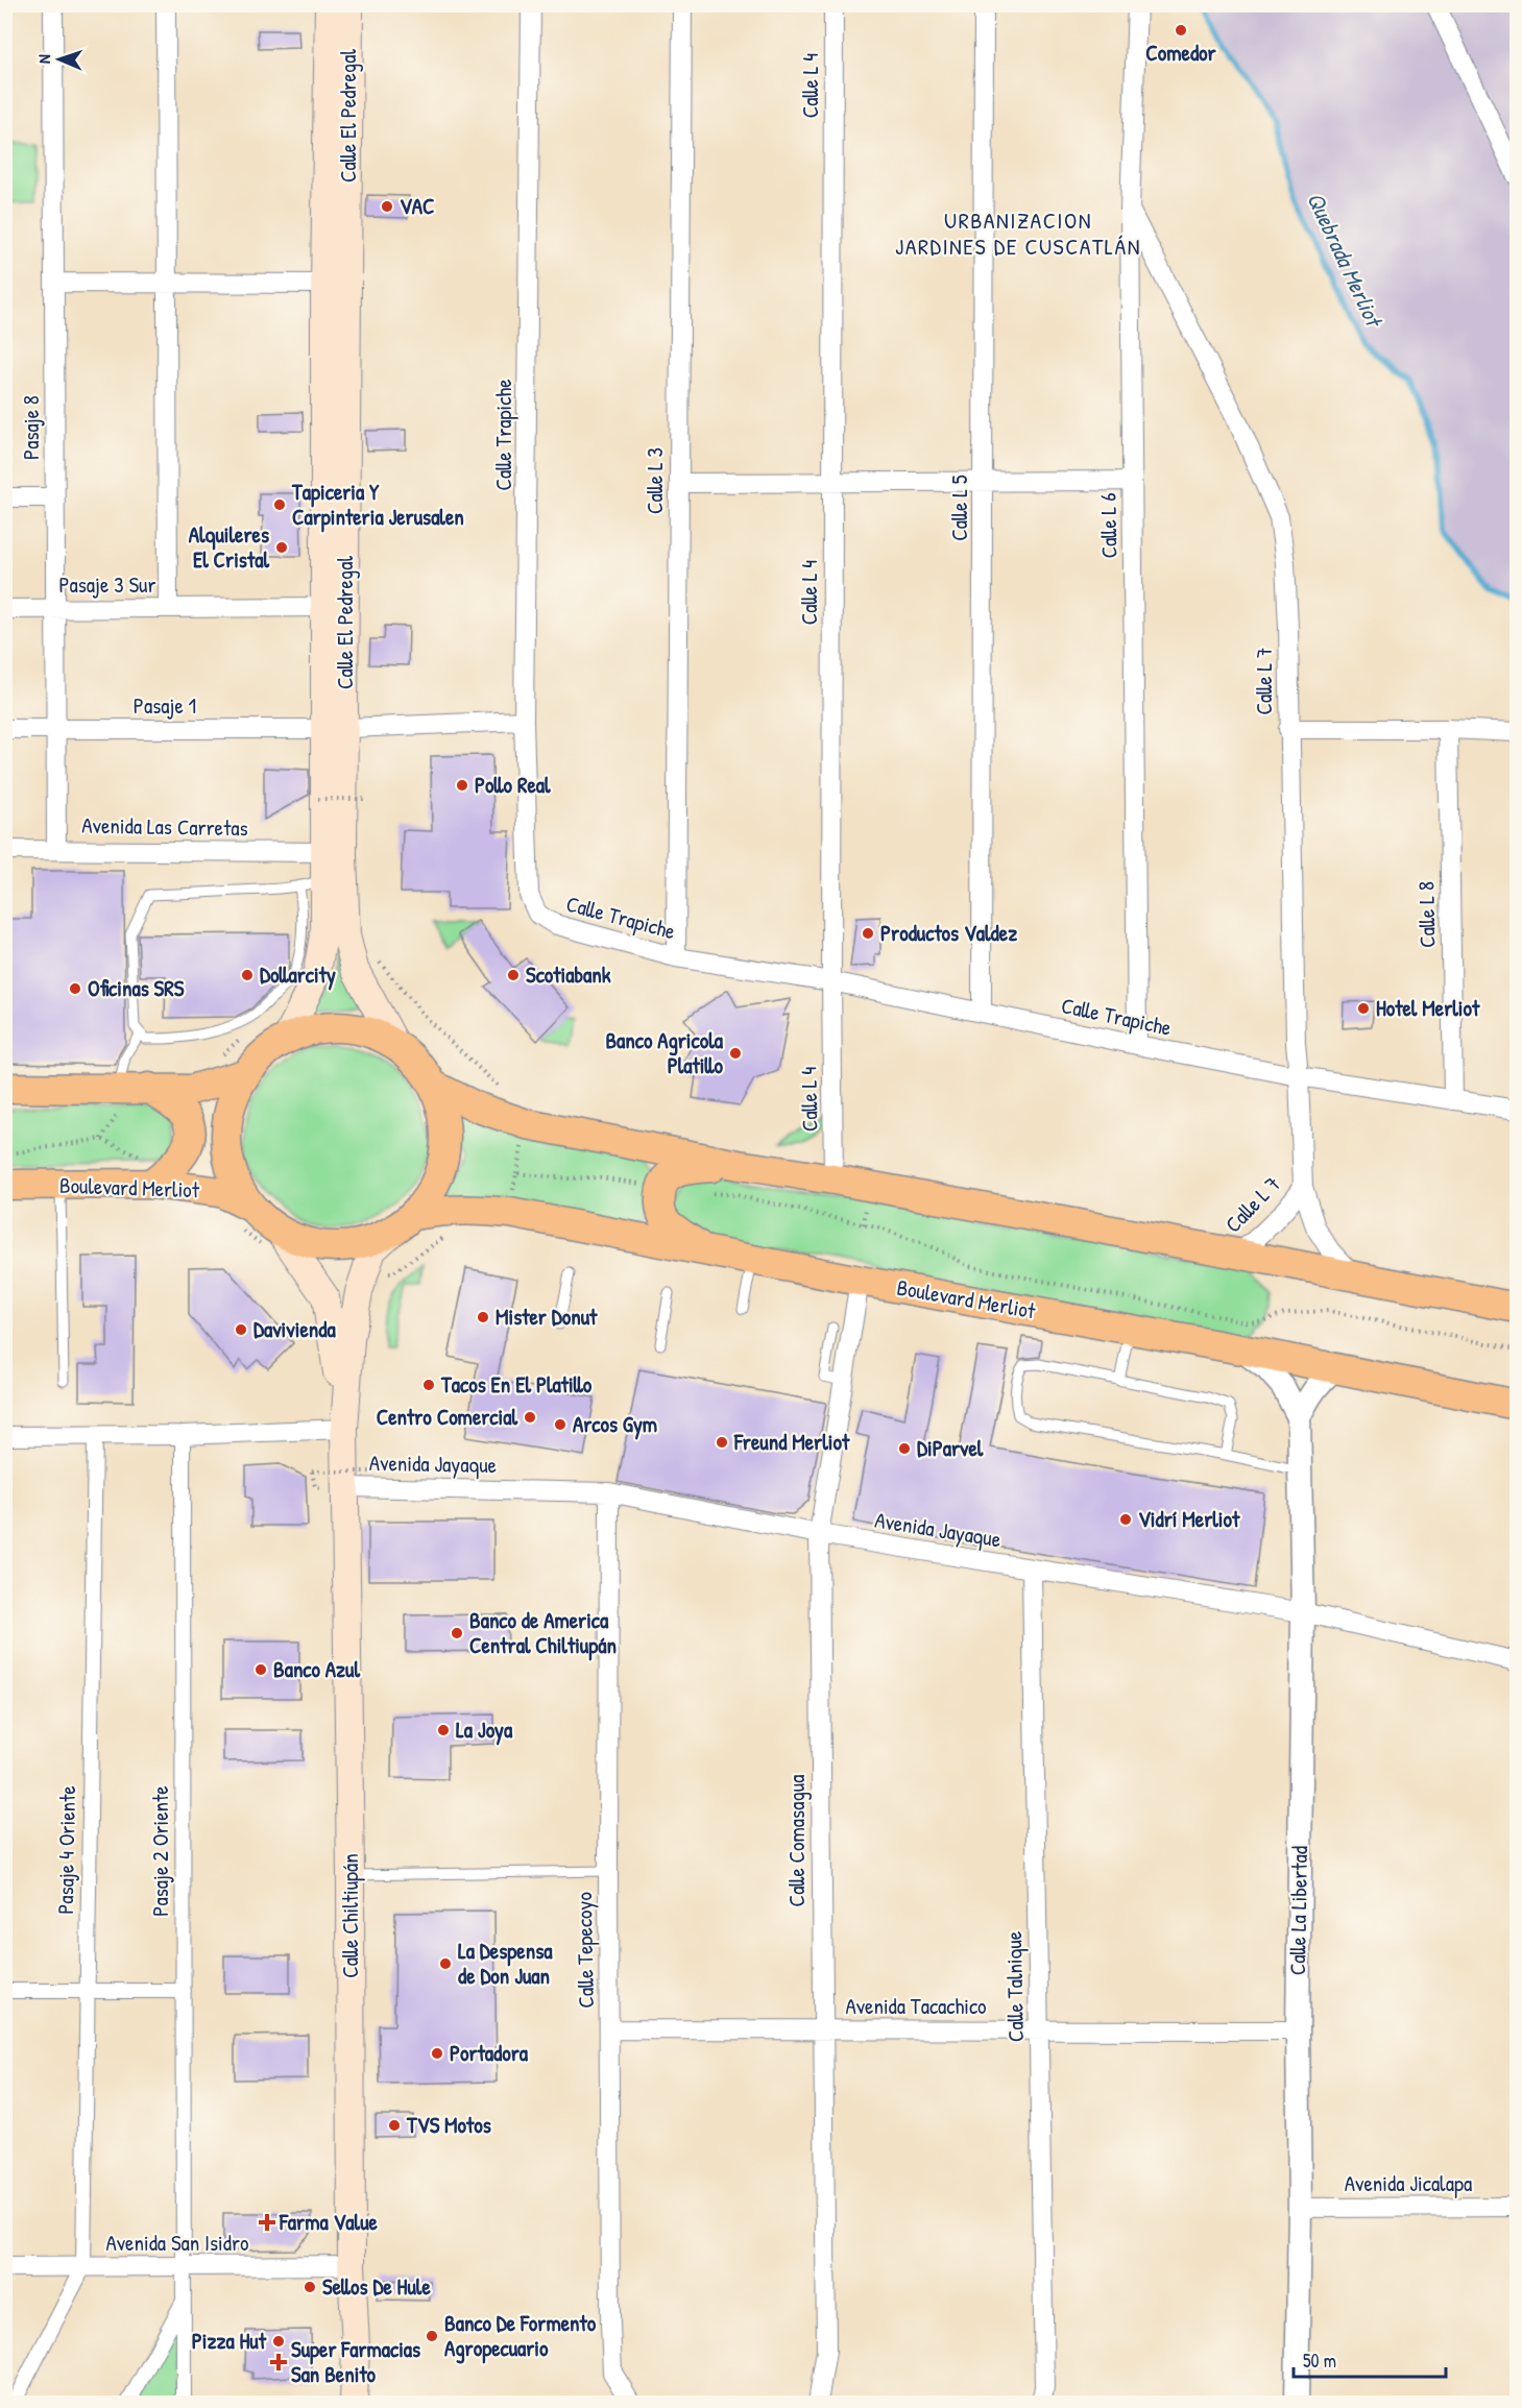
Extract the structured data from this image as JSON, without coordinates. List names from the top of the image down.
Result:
{
  "streets": {
    "main road": ["Calle El Pedregal", "Boulevard Merliot", "Calle Chiltiupán"],
    "street": [
      "Calle L 4",
      "Pasaje 8",
      "Calle Trapiche",
      "Calle L 3",
      "Calle L 5",
      "Calle L 6",
      "Pasaje 3 Sur",
      "Calle L 7",
      "Pasaje 1",
      "Avenida Las Carretas",
      "Calle L 8",
      "Avenida Jayaque",
      "Calle Comasagua",
      "Pasaje 4 Oriente",
      "Pasaje 2 Oriente",
      "Calle La Libertad",
      "Calle Tepecoyo",
      "Calle Talnique",
      "Avenida Tacachico",
      "Avenida Jicalapa",
      "Avenida San Isidro"
    ]
  },
  "crossings": [
    ["Calle L 4", "Calle Trapiche"],
    ["Calle El Pedregal", "Pasaje 3 Sur"],
    ["Calle El Pedregal", "Pasaje 1"],
    ["Calle El Pedregal", "Avenida Las Carretas"],
    ["Calle El Pedregal", "Boulevard Merliot"],
    ["Calle El Pedregal", "Calle Chiltiupán"],
    ["Pasaje 8", "Pasaje 3 Sur"],
    ["Pasaje 8", "Pasaje 1"],
    ["Pasaje 8", "Avenida Las Carretas"],
    ["Calle Trapiche", "Calle L 3"],
    ["Calle Trapiche", "Calle L 5"],
    ["Calle Trapiche", "Calle L 6"],
    ["Calle Trapiche", "Calle L 7"],
    ["Calle Trapiche", "Pasaje 1"],
    ["Calle Trapiche", "Calle L 8"],
    ["Calle L 6", "Calle L 7"],
    ["Boulevard Merliot", "Calle Comasagua"],
    ["Boulevard Merliot", "Calle La Libertad"],
    ["Boulevard Merliot", "Calle Chiltiupán"],
    ["Avenida Jayaque", "Calle Comasagua"],
    ["Avenida Jayaque", "Pasaje 4 Oriente"],
    ["Avenida Jayaque", "Pasaje 2 Oriente"],
    ["Avenida Jayaque", "Calle La Libertad"],
    ["Avenida Jayaque", "Calle Chiltiupán"],
    ["Avenida Jayaque", "Calle Tepecoyo"],
    ["Avenida Jayaque", "Calle Talnique"],
    ["Calle Comasagua", "Avenida Tacachico"],
    ["Pasaje 4 Oriente", "Avenida San Isidro"],
    ["Pasaje 2 Oriente", "Avenida San Isidro"],
    ["Calle La Libertad", "Avenida Tacachico"],
    ["Calle La Libertad", "Avenida Jicalapa"],
    ["Calle Chiltiupán", "Avenida San Isidro"],
    ["Calle Tepecoyo", "Avenida Tacachico"],
    ["Calle Talnique", "Avenida Tacachico"]
  ],
  "districts": ["URBANIZACION JARDINES DE CUSCATLÁN"],
  "water": ["Quebrada Merliot"],
  "places": {
    "other": [
      "Comedor",
      "VAC",
      "Tapiceria Y Carpinteria Jerusalen",
      "Alquileres El Cristal",
      "Pollo Real",
      "Productos Valdez",
      "Dollarcity",
      "Scotiabank",
      "Oficinas SRS",
      "Hotel Merliot",
      "Banco Agricola Platillo",
      "Mister Donut",
      "Davivienda",
      "Tacos En El Platillo",
      "Centro Comercial",
      "Arcos Gym",
      "Freund Merliot",
      "DiParvel",
      "Vidrí Merliot",
      "Banco de America Central Chiltiupán",
      "Banco Azul",
      "La Joya",
      "La Despensa de Don Juan",
      "Portadora",
      "TVS Motos",
      "Sellos De Hule",
      "Banco De Formento Agropecuario",
      "Pizza Hut"
    ],
    "health": ["Farma Value", "Super Farmacias San Benito"]
  },
  "scale_bar": "50 m",
  "north": "left"
}
